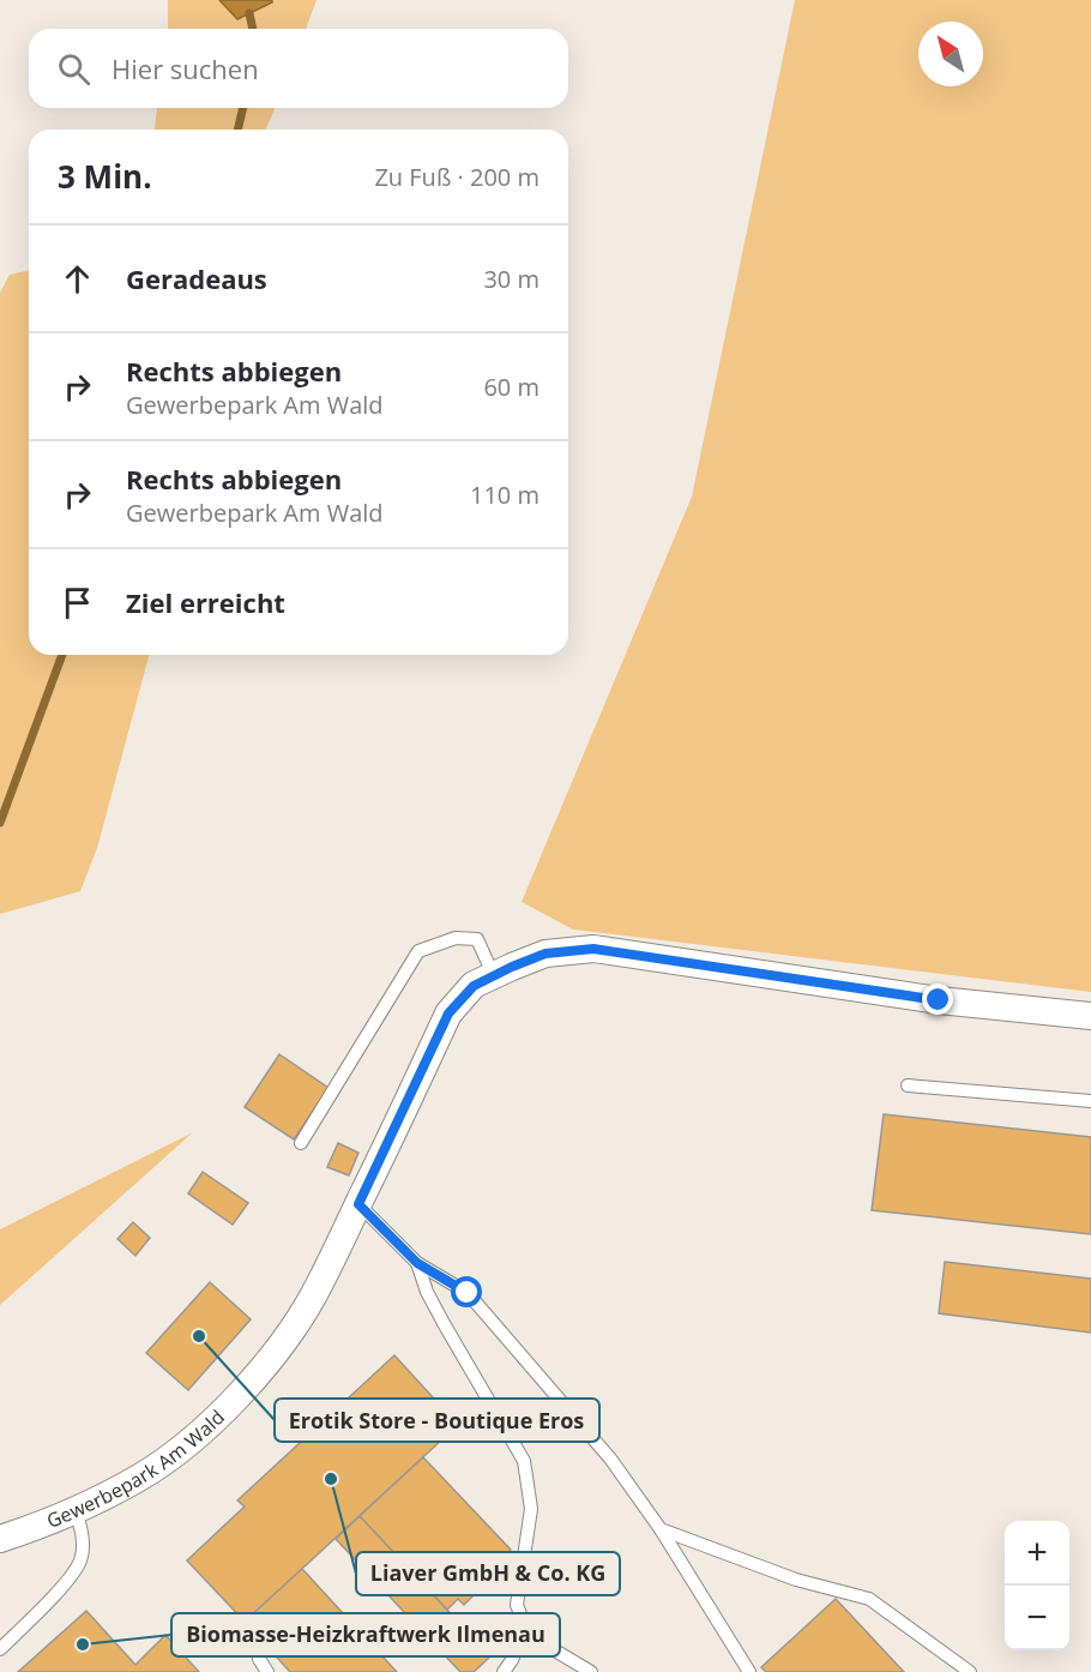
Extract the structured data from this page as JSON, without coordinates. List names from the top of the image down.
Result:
{
  "streets": {
    "street": ["Gewerbepark Am Wald"]
  },
  "places": ["Erotik Store - Boutique Eros", "Liaver GmbH & Co. KG", "Biomasse-Heizkraftwerk Ilmenau"],
  "north": "top left",
  "page": {
    "search": "Hier suchen",
    "heading": ["3 Min.", "Zu Fuß · 200 m"],
    "list": [
      ["Geradeaus", "30 m"],
      ["Rechts abbiegen", "Gewerbepark Am Wald", "60 m"],
      ["Rechts abbiegen", "Gewerbepark Am Wald", "110 m"],
      "Ziel erreicht"
    ],
    "map_buttons": ["+", "−"]
  }
}
